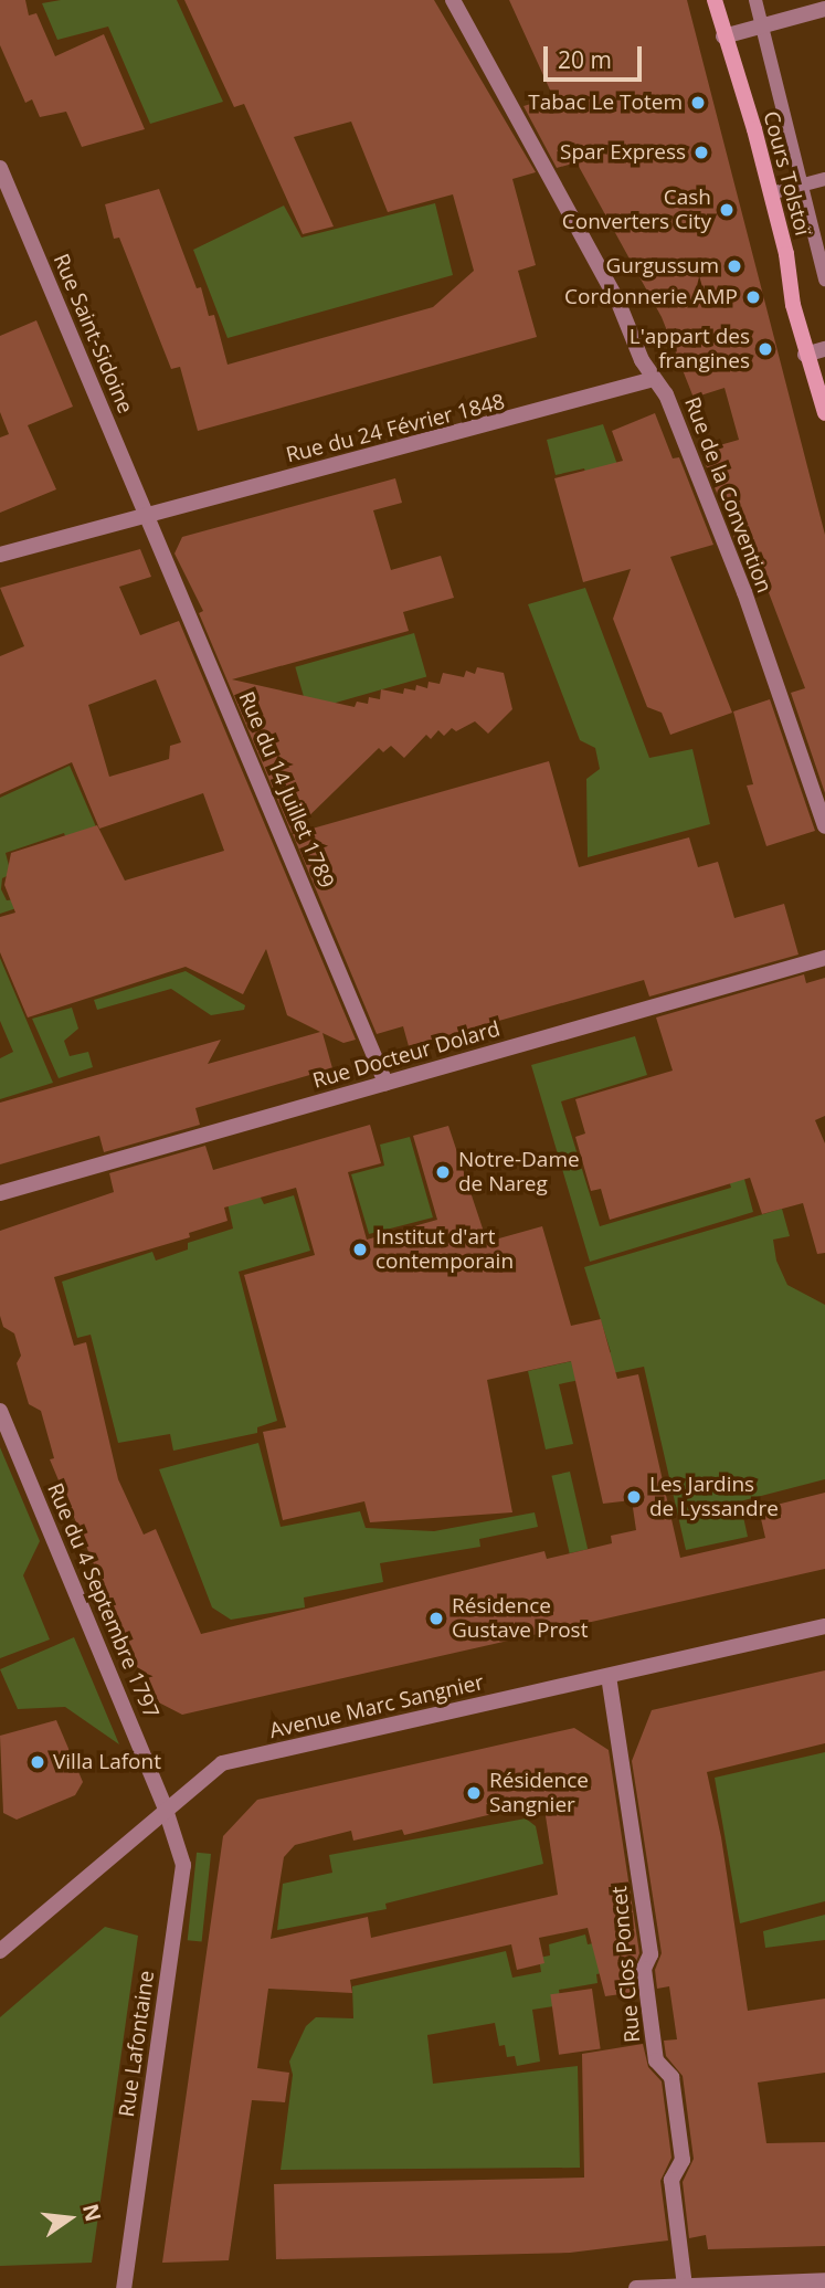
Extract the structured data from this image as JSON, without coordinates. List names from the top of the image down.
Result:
{
  "streets": {
    "main road": ["Cours Tolstoï"],
    "street": [
      "Rue Saint-Sidoine",
      "Rue du 24 Février 1848",
      "Rue de la Convention",
      "Rue du 14 Juillet 1789",
      "Rue Docteur Dolard",
      "Rue du 4 Septembre 1797",
      "Avenue Marc Sangnier",
      "Rue Clos Poncet",
      "Rue Lafontaine"
    ]
  },
  "crossings": [
    ["Rue Saint-Sidoine", "Rue du 24 Février 1848"],
    ["Rue Saint-Sidoine", "Rue du 14 Juillet 1789"],
    ["Rue du 24 Février 1848", "Rue de la Convention"],
    ["Rue du 24 Février 1848", "Rue du 14 Juillet 1789"],
    ["Rue du 14 Juillet 1789", "Rue Docteur Dolard"],
    ["Rue du 4 Septembre 1797", "Avenue Marc Sangnier"],
    ["Rue du 4 Septembre 1797", "Rue Lafontaine"],
    ["Avenue Marc Sangnier", "Rue Clos Poncet"],
    ["Avenue Marc Sangnier", "Rue Lafontaine"]
  ],
  "places": [
    "Tabac Le Totem",
    "Spar Express",
    "Cash Converters City",
    "Gurgussum",
    "Cordonnerie AMP",
    "L'appart des frangines",
    "Notre-Dame de Nareg",
    "Institut d'art contemporain",
    "Les Jardins de Lyssandre",
    "Résidence Gustave Prost",
    "Villa Lafont",
    "Résidence Sangnier"
  ],
  "scale_bar": "20 m",
  "north": "right"
}
